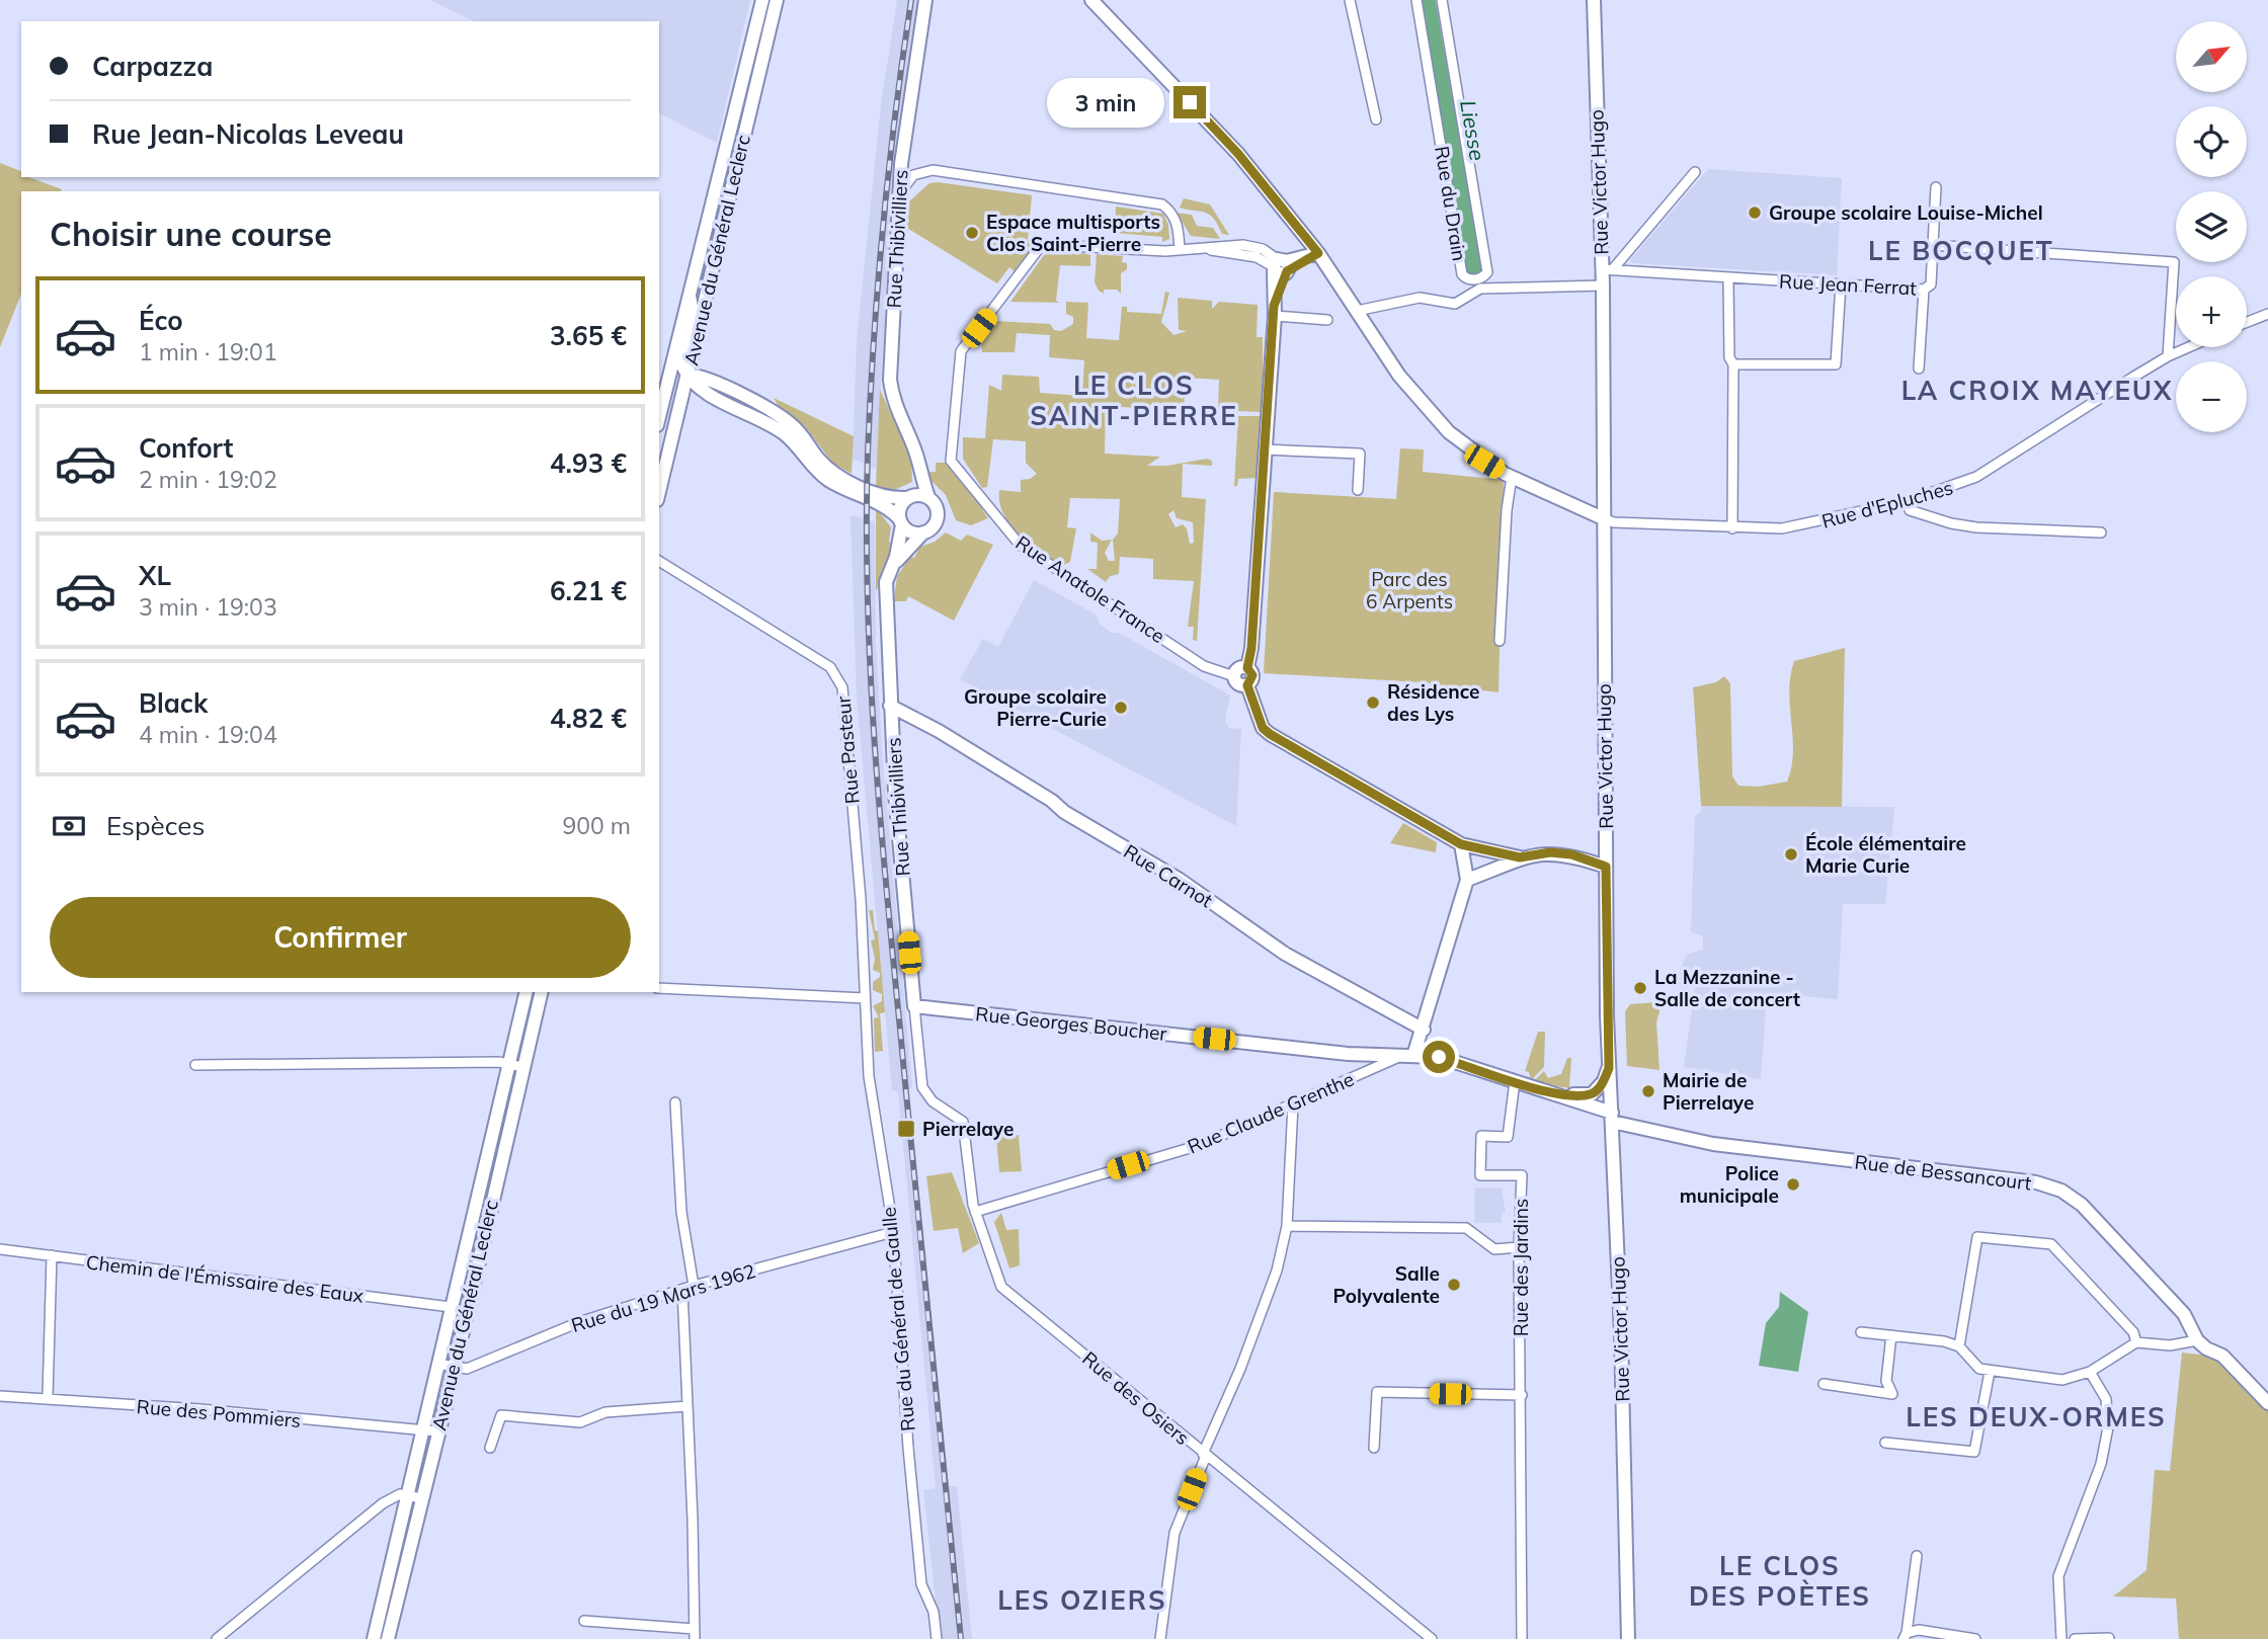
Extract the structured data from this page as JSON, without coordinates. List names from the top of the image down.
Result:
{
  "streets": {
    "street": [
      "Rue Victor Hugo",
      "Rue du Drain",
      "Rue Thibivilliers",
      "Avenue du Général Leclerc",
      "Rue Jean Ferrat",
      "Rue d'Epluches",
      "Rue Anatole France",
      "Rue Pasteur",
      "Rue Carnot",
      "Rue Georges Boucher",
      "Rue Claude Grenthe",
      "Rue de Bessancourt",
      "Rue des Jardins",
      "Chemin de l'Émissaire des Eaux",
      "Rue du 19 Mars 1962",
      "Rue du Général de Gaulle",
      "Rue des Osiers",
      "Rue des Pommiers"
    ]
  },
  "crossings": [
    ["Rue Victor Hugo", "Rue Jean Ferrat"],
    ["Rue Victor Hugo", "Rue d'Epluches"],
    ["Rue Victor Hugo", "Rue Georges Boucher"],
    ["Rue Victor Hugo", "Rue de Bessancourt"],
    ["Rue Thibivilliers", "Rue Carnot"],
    ["Rue Thibivilliers", "Rue Georges Boucher"],
    ["Rue Thibivilliers", "Rue des Osiers"],
    ["Avenue du Général Leclerc", "Chemin de l'Émissaire des Eaux"],
    ["Avenue du Général Leclerc", "Rue du 19 Mars 1962"],
    ["Avenue du Général Leclerc", "Rue des Pommiers"],
    ["Rue Pasteur", "Rue du Général de Gaulle"],
    ["Rue Georges Boucher", "Rue Claude Grenthe"],
    ["Rue Georges Boucher", "Rue de Bessancourt"],
    ["Rue Georges Boucher", "Rue des Jardins"],
    ["Rue Georges Boucher", "Rue des Osiers"],
    ["Rue Claude Grenthe", "Rue des Osiers"],
    ["Rue du 19 Mars 1962", "Rue du Général de Gaulle"]
  ],
  "districts": [
    "LE BOCQUET",
    "LE CLOS SAINT-PIERRE",
    "LA CROIX MAYEUX",
    "LES DEUX-ORMES",
    "LE CLOS DES POÈTES",
    "LES OZIERS"
  ],
  "water": ["Liesse"],
  "parks": ["Parc des 6 Arpents"],
  "places": {
    "other": [
      "Groupe scolaire Louise-Michel",
      "Espace multisports Clos Saint-Pierre",
      "Résidence des Lys",
      "Groupe scolaire Pierre-Curie",
      "École élémentaire Marie Curie",
      "La Mezzanine - Salle de concert",
      "Mairie de Pierrelaye",
      "Police municipale",
      "Salle Polyvalente"
    ],
    "transit": ["Pierrelaye"]
  },
  "north": "top right",
  "page": {
    "map_buttons": ["+", "−"],
    "banner": ["Carpazza", "Rue Jean-Nicolas Leveau"],
    "bubble": "3 min",
    "heading": "Choisir une course",
    "list": [
      {
        "name": "Éco",
        "note": "1 min · 19:01",
        "value": "3.65 €"
      },
      {
        "name": "Confort",
        "note": "2 min · 19:02",
        "value": "4.93 €"
      },
      {
        "name": "XL",
        "note": "3 min · 19:03",
        "value": "6.21 €"
      },
      {
        "name": "Black",
        "note": "4 min · 19:04",
        "value": "4.82 €"
      }
    ],
    "pay": ["Espèces", "900 m"],
    "buttons": "Confirmer"
  }
}
